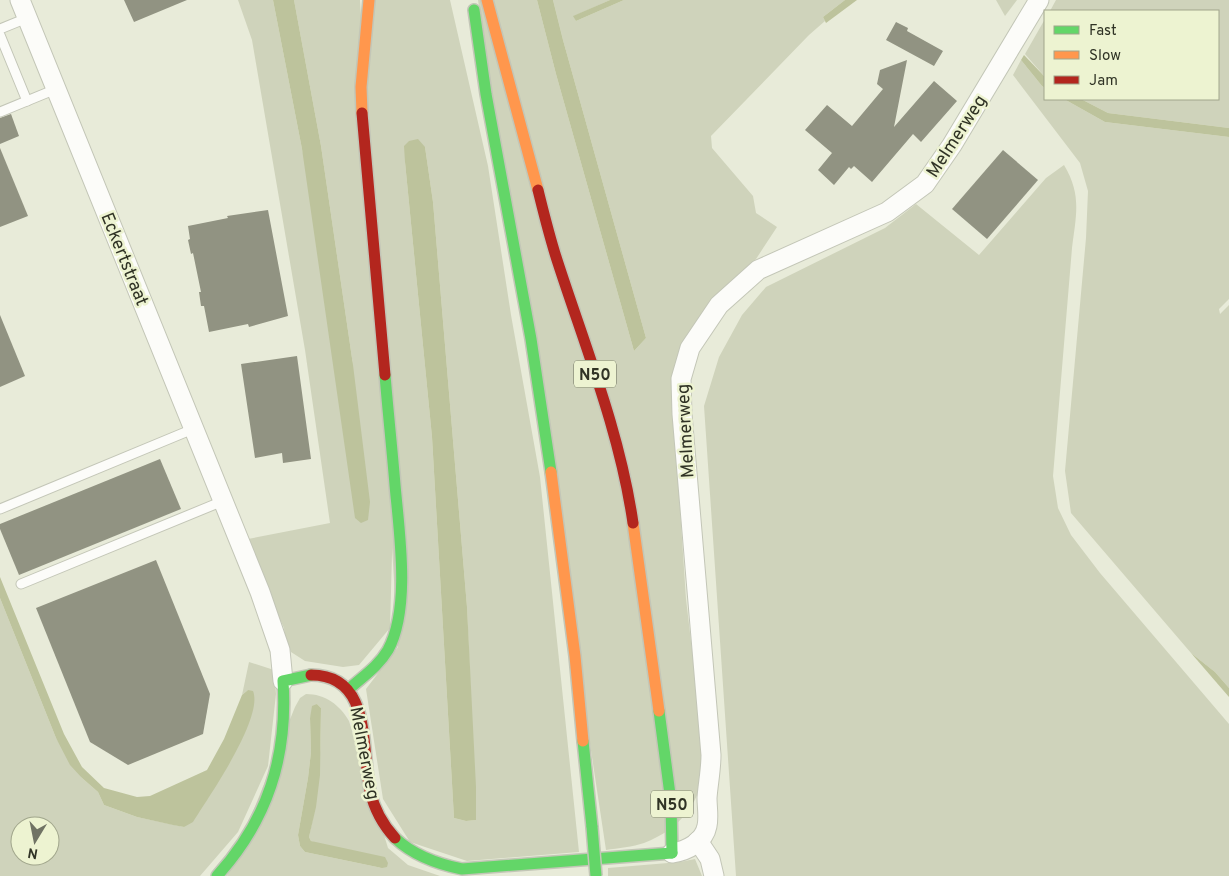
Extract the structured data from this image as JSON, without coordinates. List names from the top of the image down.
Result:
{
  "streets": {
    "main road": ["Melmerweg", "N50"],
    "street": ["Eckertstraat"]
  },
  "crossings": [
    ["Melmerweg", "Eckertstraat"],
    ["Melmerweg", "N50"]
  ],
  "legend": ["Fast", "Slow", "Jam"],
  "north": "bottom"
}
